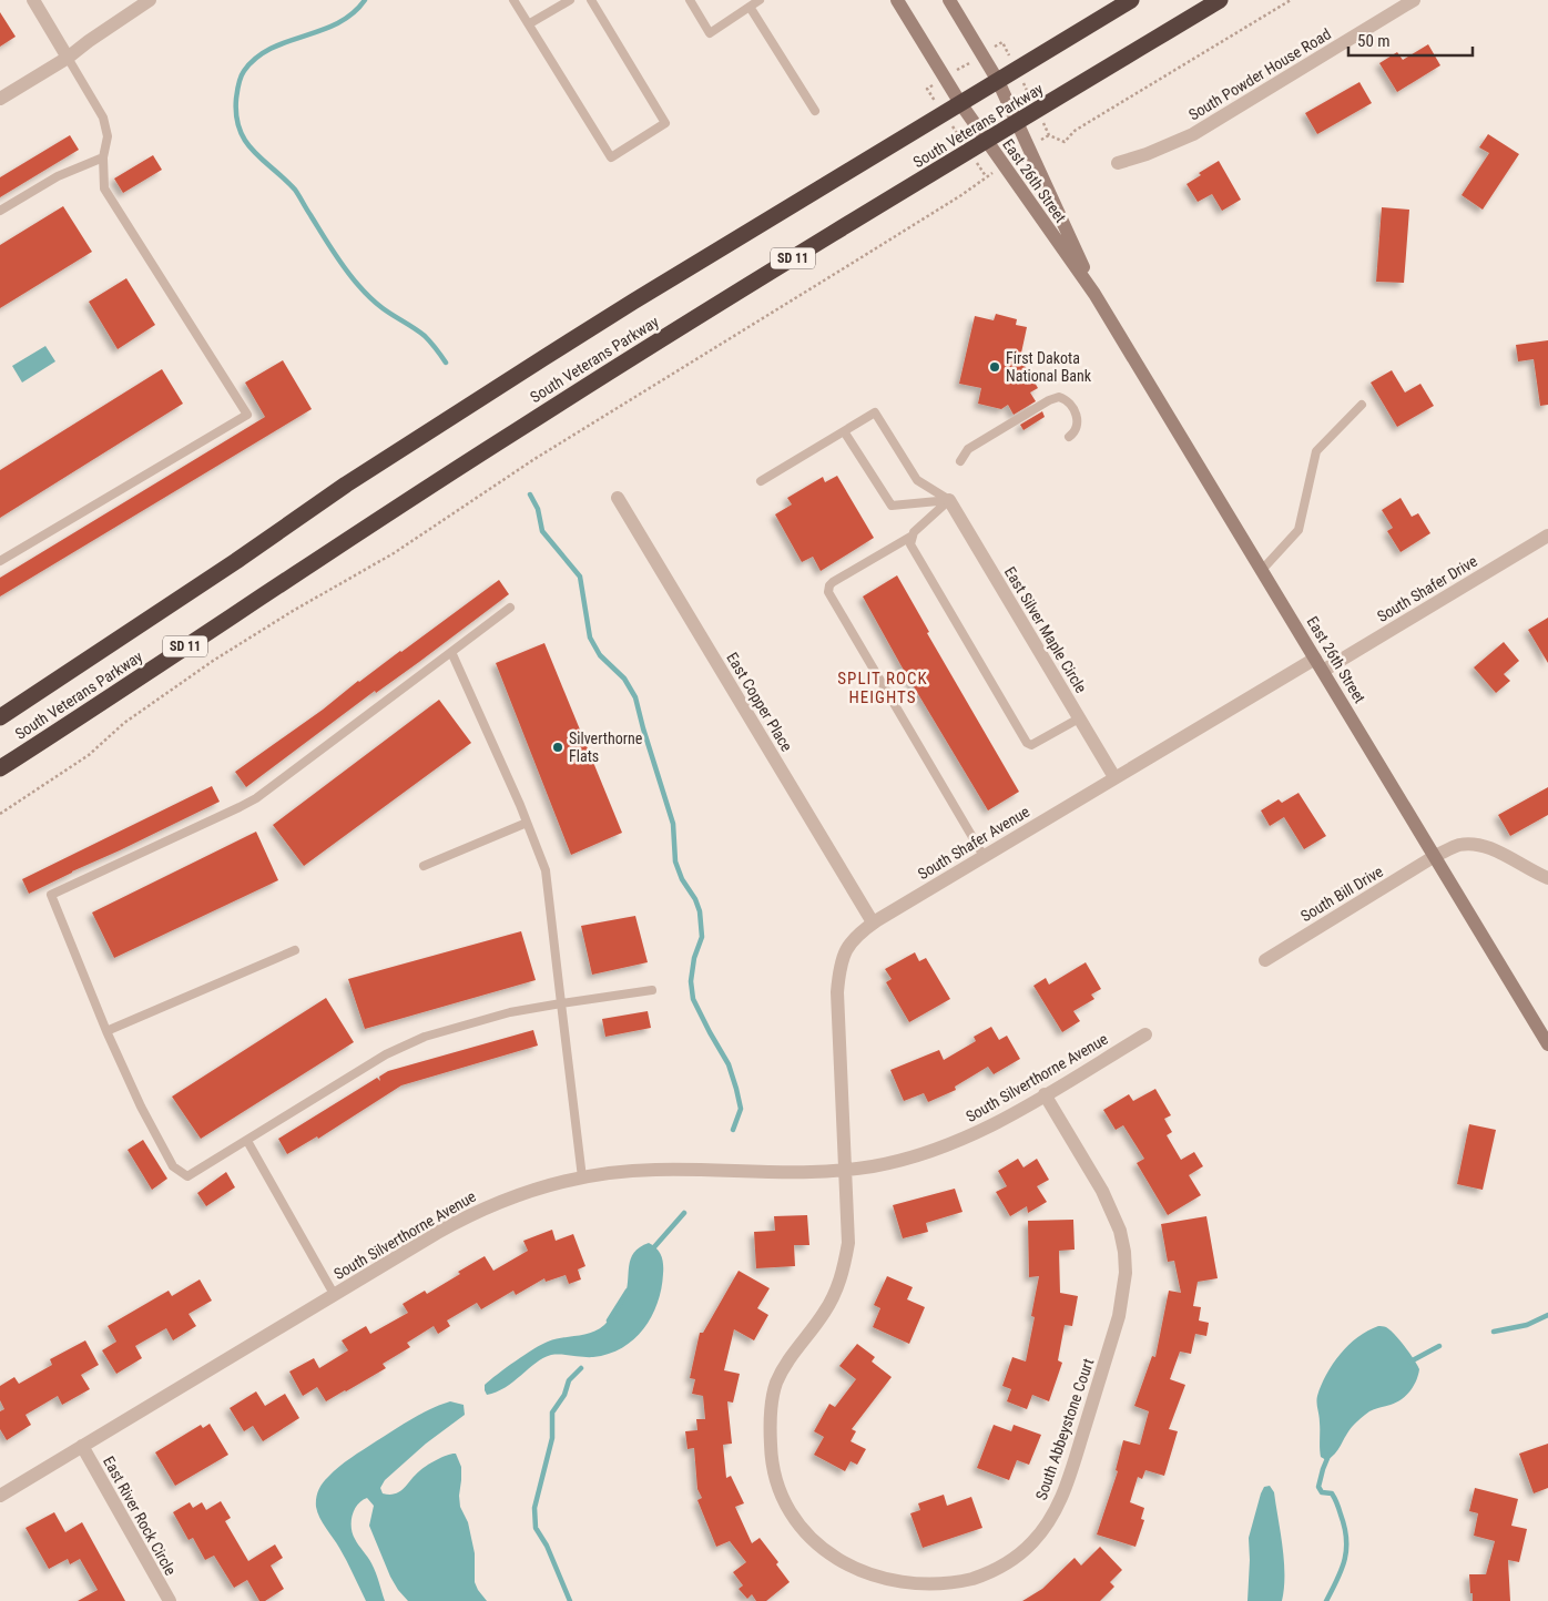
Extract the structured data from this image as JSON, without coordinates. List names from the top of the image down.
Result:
{
  "streets": {
    "highway": ["South Veterans Parkway", "SD 11"],
    "main road": ["East 26th Street"],
    "street": [
      "South Powder House Road",
      "South Shafer Drive",
      "East Silver Maple Circle",
      "East Copper Place",
      "South Shafer Avenue",
      "South Bill Drive",
      "South Silverthorne Avenue",
      "South Abbeystone Court",
      "East River Rock Circle"
    ]
  },
  "crossings": [
    ["South Veterans Parkway", "East 26th Street"],
    ["East 26th Street", "South Shafer Drive"],
    ["East 26th Street", "South Shafer Avenue"],
    ["East 26th Street", "South Bill Drive"],
    ["East Silver Maple Circle", "South Shafer Avenue"],
    ["East Copper Place", "South Shafer Avenue"],
    ["South Shafer Avenue", "South Silverthorne Avenue"],
    ["South Shafer Avenue", "South Abbeystone Court"],
    ["South Silverthorne Avenue", "South Abbeystone Court"],
    ["South Silverthorne Avenue", "East River Rock Circle"]
  ],
  "districts": ["SPLIT ROCK HEIGHTS"],
  "places": ["First Dakota National Bank", "Silverthorne Flats"],
  "scale_bar": "50 m"
}
